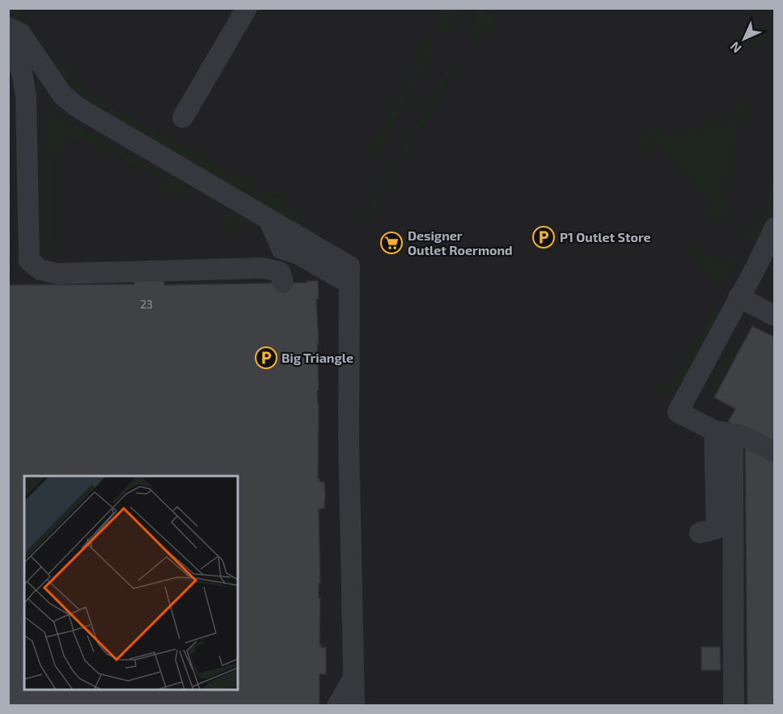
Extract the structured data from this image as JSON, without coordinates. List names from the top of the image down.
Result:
{
  "places": {
    "parking": ["P1 Outlet Store", "Big Triangle"],
    "supermarket": ["Designer Outlet Roermond"]
  },
  "house_numbers": ["23"],
  "north": "bottom left"
}
